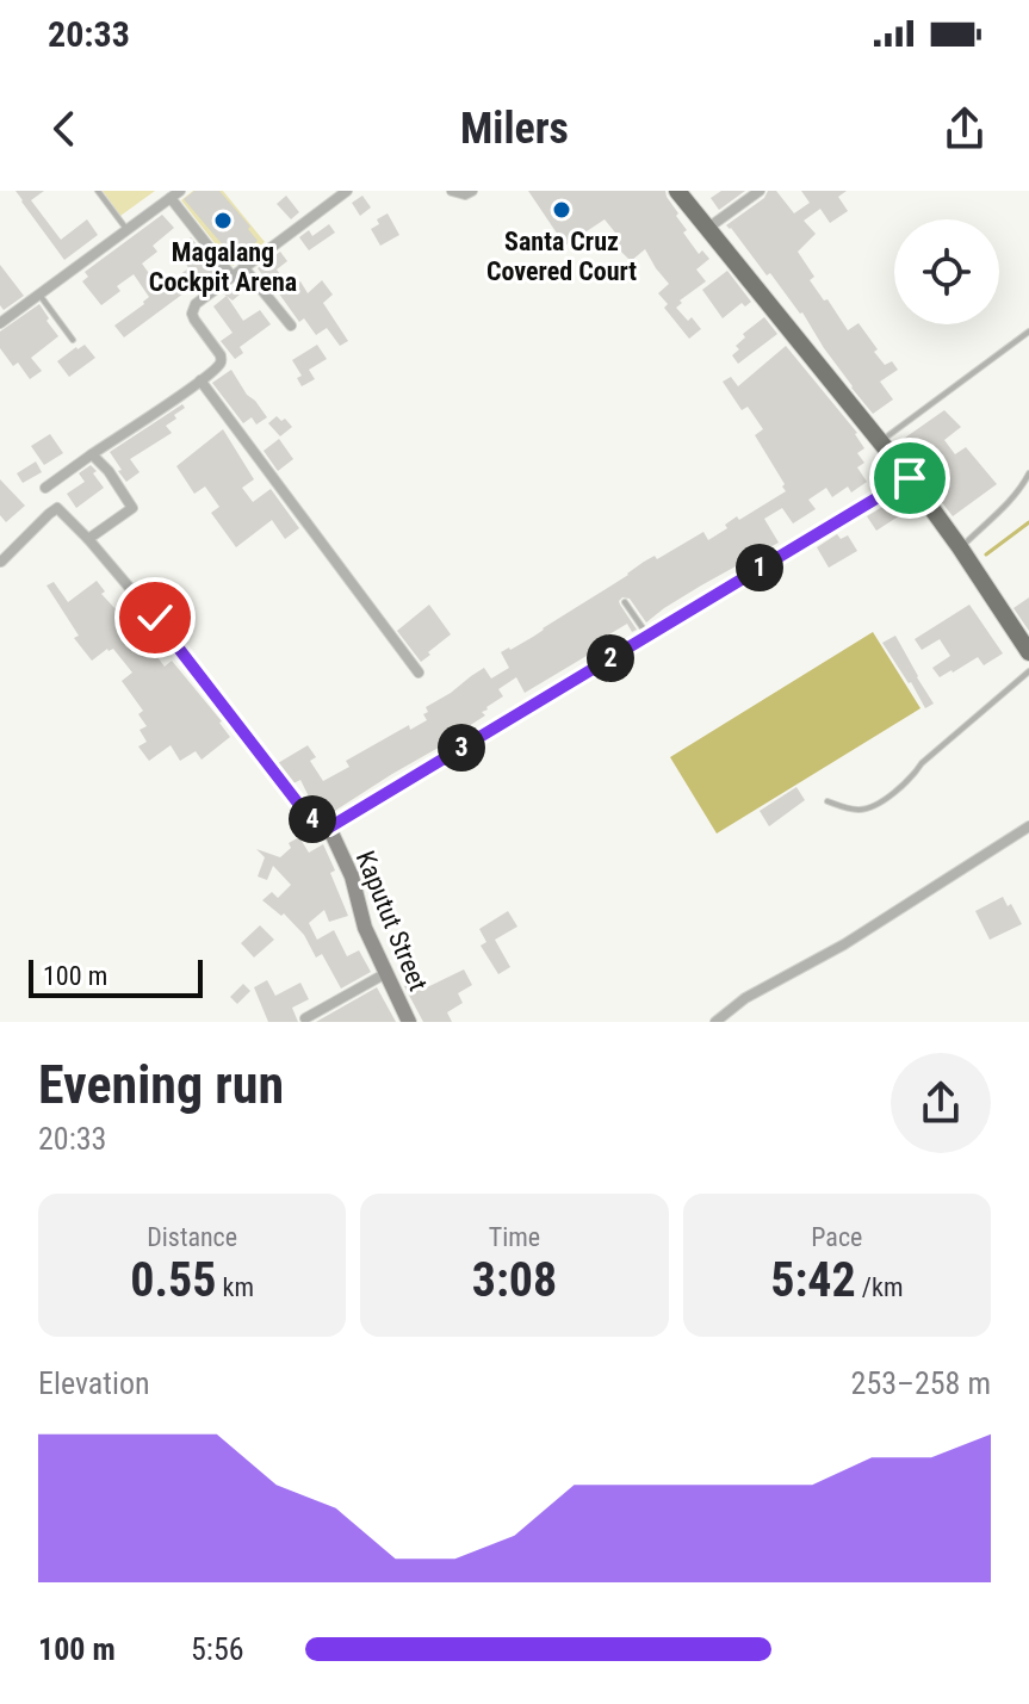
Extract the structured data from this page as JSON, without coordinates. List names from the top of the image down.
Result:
{
  "streets": {
    "street": ["Kaputut Street"]
  },
  "places": ["Santa Cruz Covered Court", "Magalang Cockpit Arena"],
  "scale_bar": "100 m",
  "page": {
    "status": "20:33",
    "header": "Milers",
    "pins": [
      "1",
      "2",
      "3",
      "4"
    ],
    "scale": "100 m",
    "heading": ["Evening run", "20:33"],
    "stats": [
      ["Distance", "0.55 km"],
      ["Time", "3:08"],
      ["Pace", "5:42 /km"]
    ],
    "chart": ["Elevation", "253–258 m"],
    "list": [
      {
        "name": "100 m",
        "note": "5:56"
      }
    ]
  }
}
